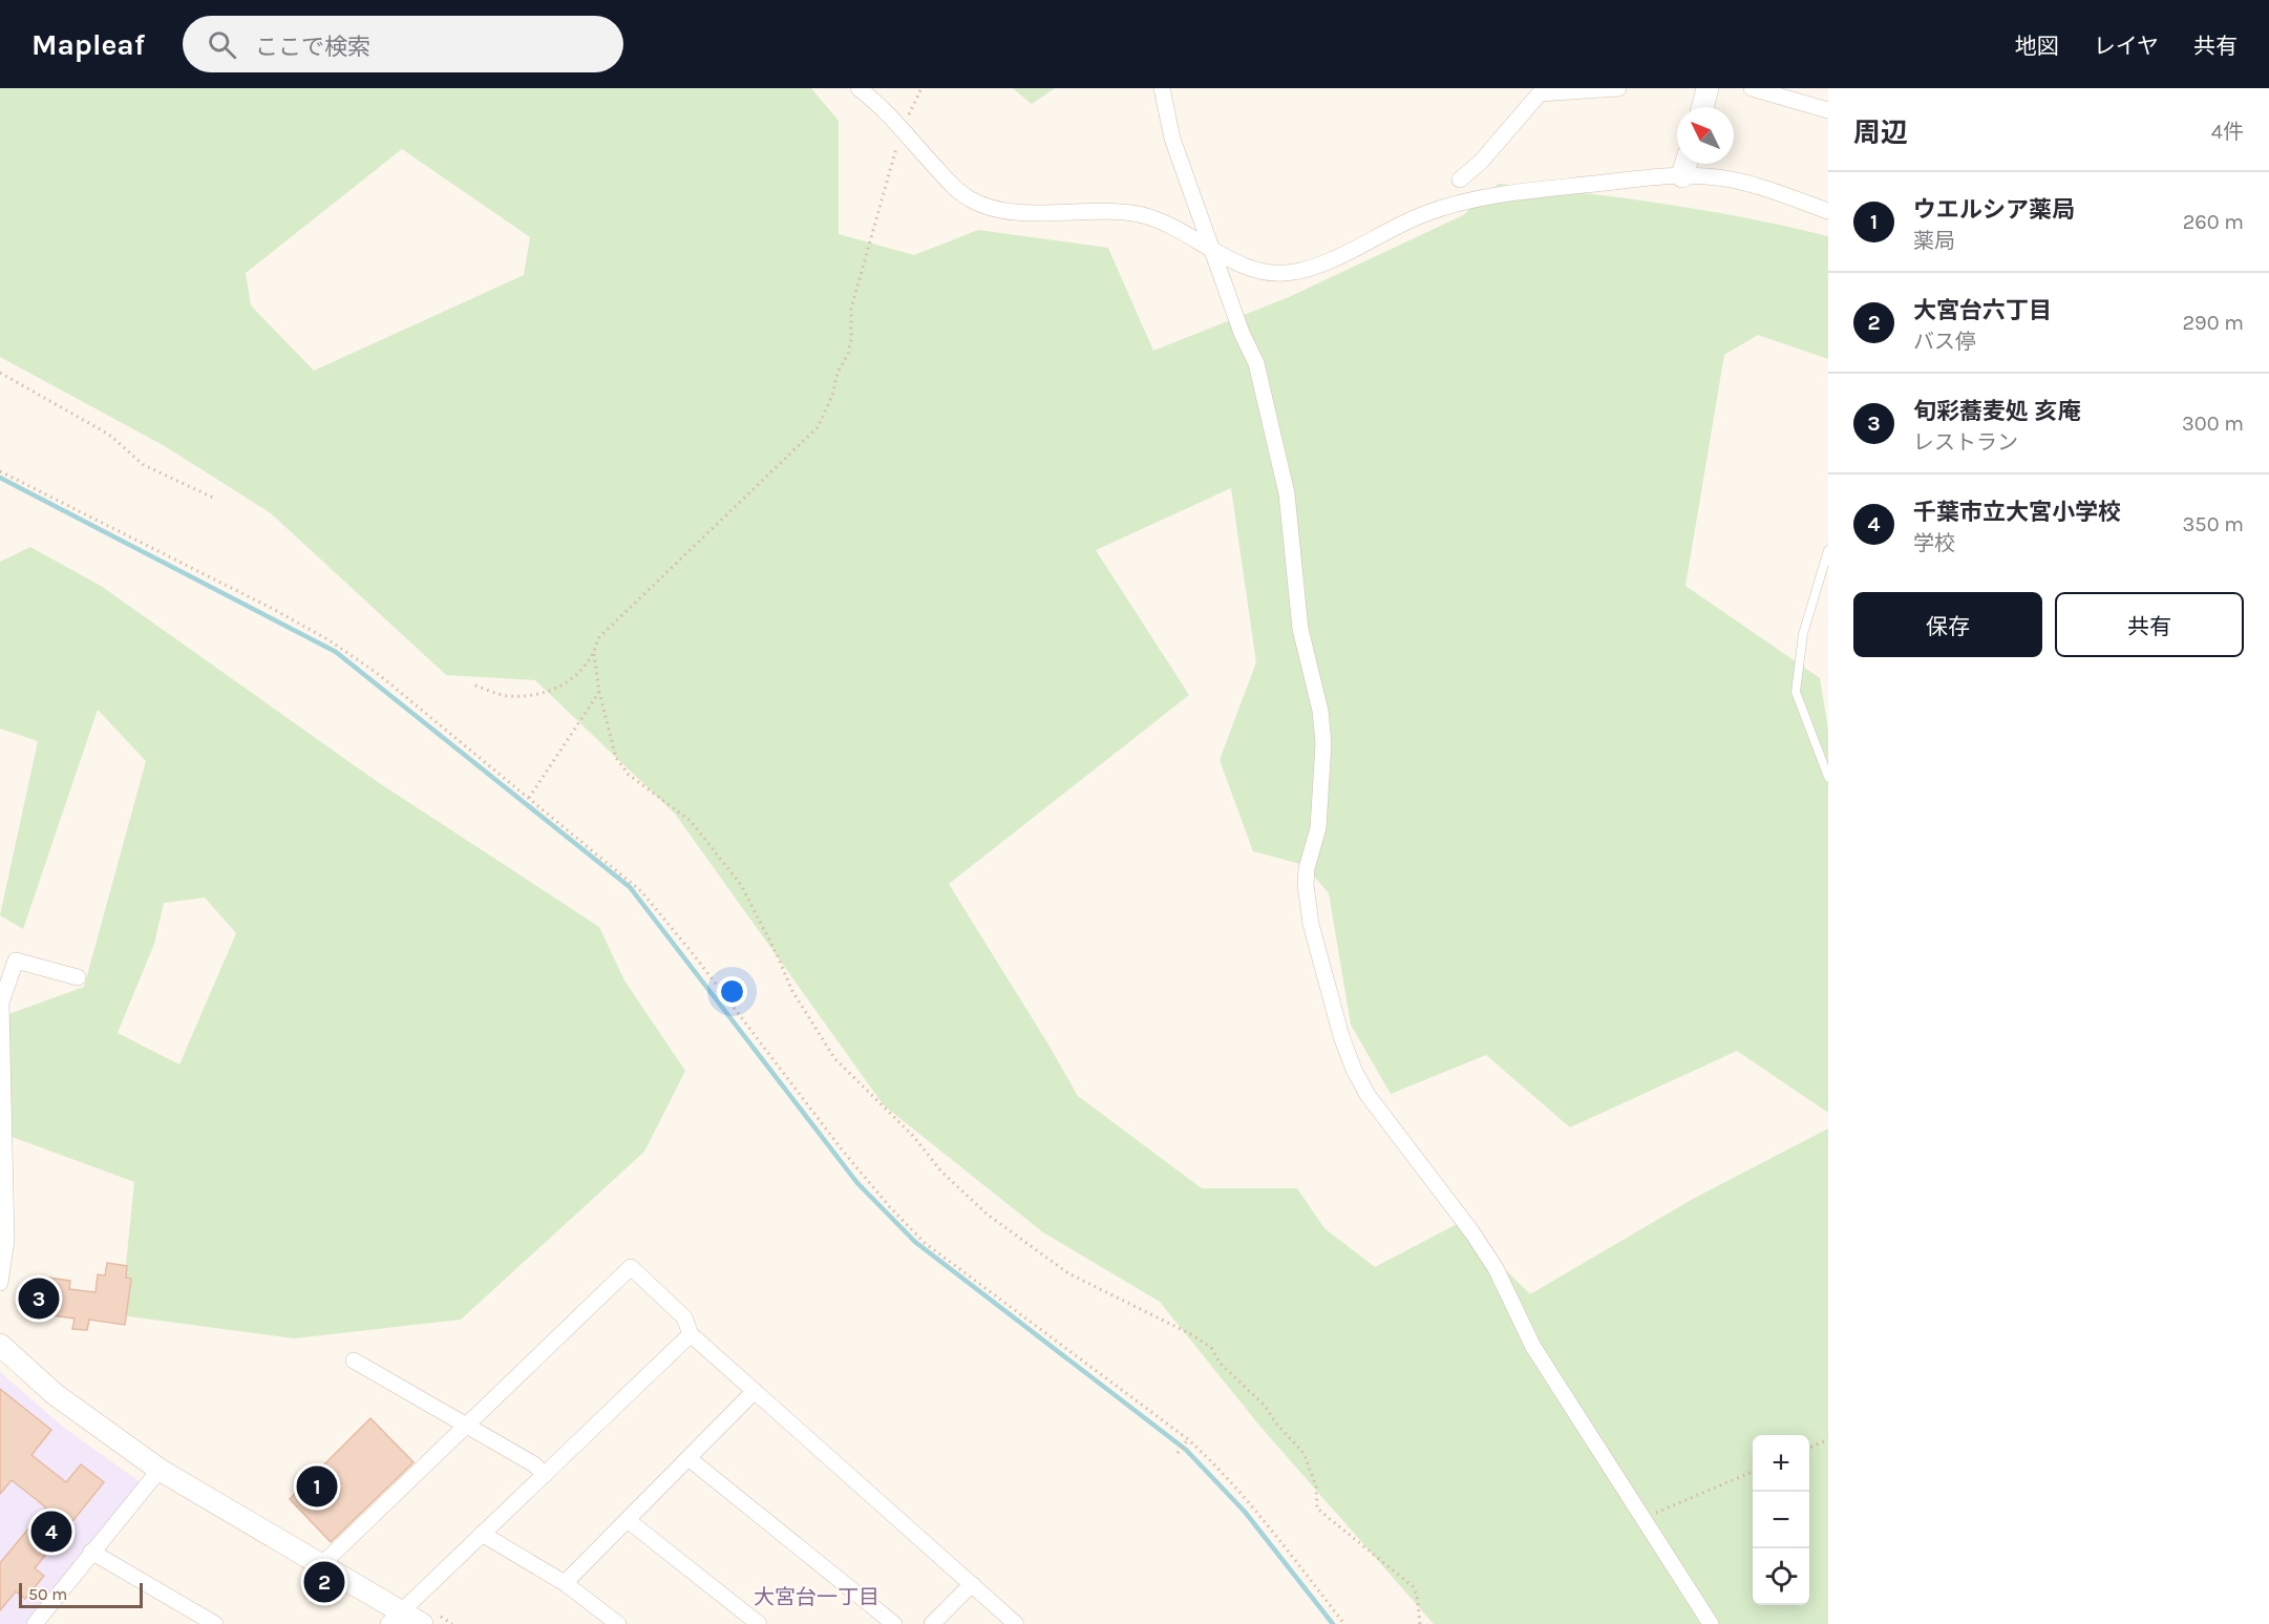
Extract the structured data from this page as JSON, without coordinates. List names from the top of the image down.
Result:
{
  "districts": ["大宮台一丁目"],
  "scale_bar": "50 m",
  "north": "top left",
  "page": {
    "header": "Mapleaf",
    "search": "ここで検索",
    "nav": ["地図", "レイヤ", "共有"],
    "heading": ["周辺", "4件"],
    "list": [
      {
        "mark": "1",
        "name": "ウエルシア薬局",
        "note": "薬局",
        "value": "260 m"
      },
      {
        "mark": "2",
        "name": "大宮台六丁目",
        "note": "バス停",
        "value": "290 m"
      },
      {
        "mark": "3",
        "name": "旬彩蕎麦処 亥庵",
        "note": "レストラン",
        "value": "300 m"
      },
      {
        "mark": "4",
        "name": "千葉市立大宮小学校",
        "note": "学校",
        "value": "350 m"
      }
    ],
    "buttons": ["保存", "共有"],
    "pins": [
      "3",
      "1",
      "4",
      "2"
    ],
    "map_buttons": ["+", "−"],
    "scale": "50 m"
  }
}
